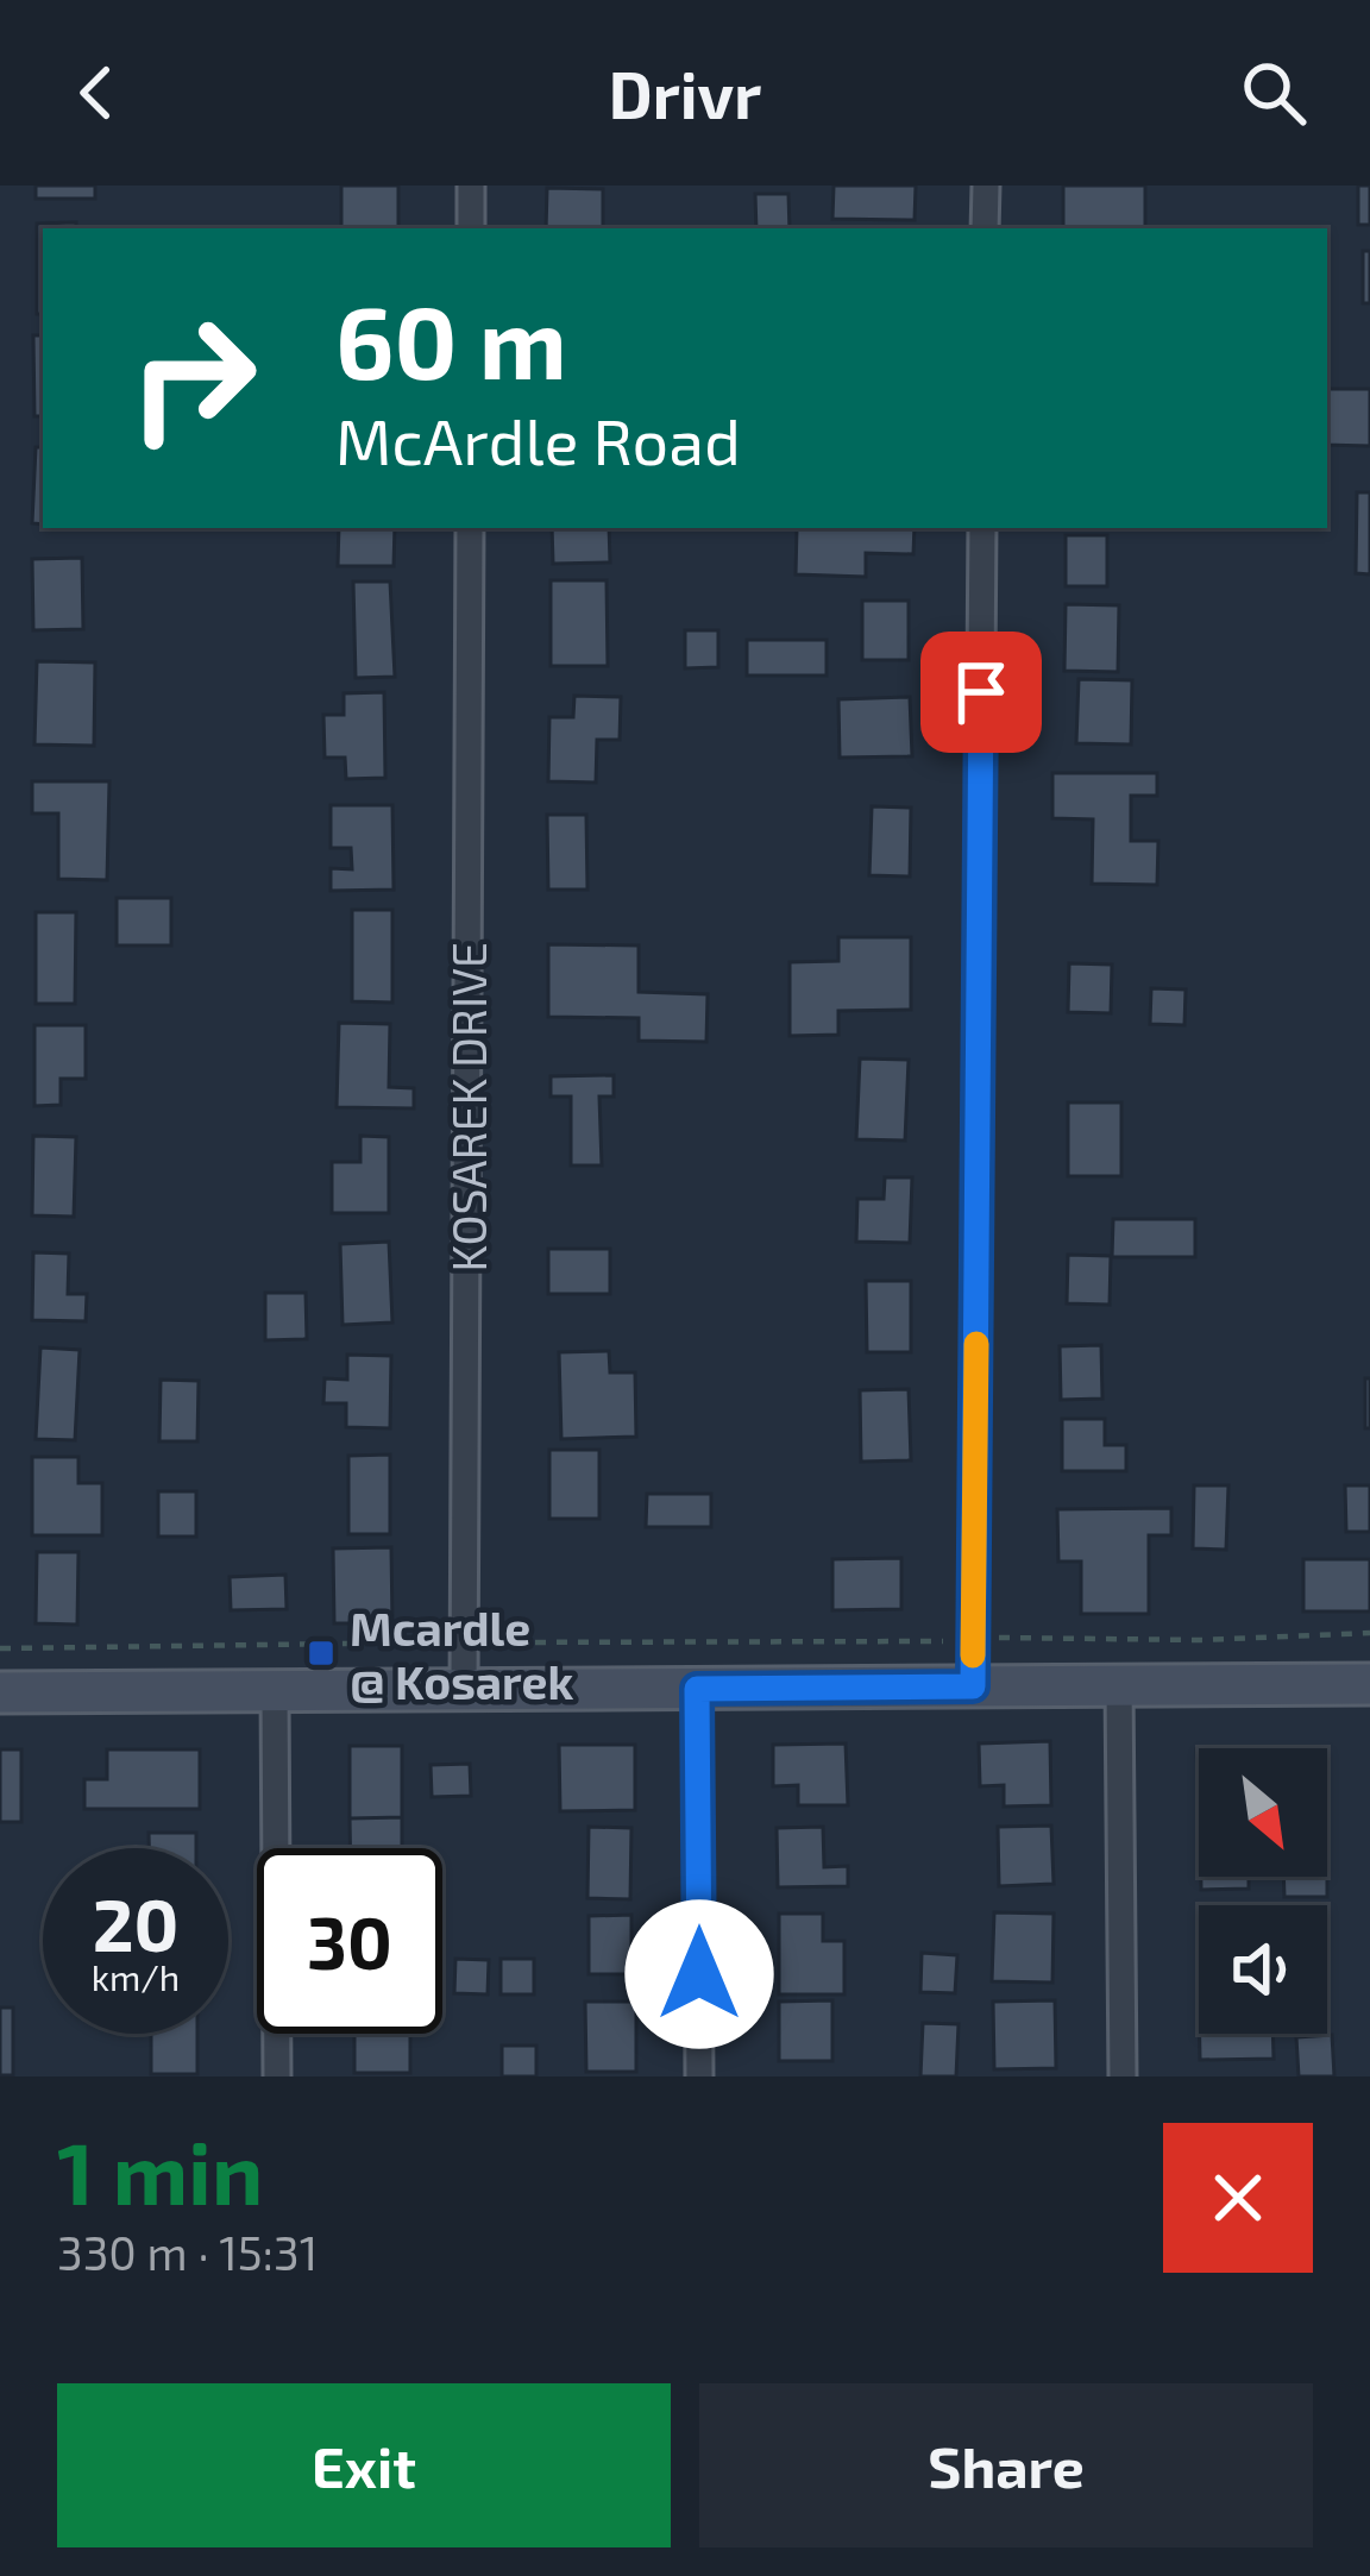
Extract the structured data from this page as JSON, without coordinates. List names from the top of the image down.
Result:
{
  "streets": {
    "street": ["KOSAREK DRIVE"]
  },
  "places": {
    "transit": ["Mcardle @ Kosarek"]
  },
  "north": "bottom right",
  "page": {
    "header": "Drivr",
    "turn": ["60 m", "McArdle Road"],
    "speed": "20 km/h",
    "limit": "30",
    "heading": ["1 min", "330 m · 15:31"],
    "buttons": ["Exit", "Share"]
  }
}
